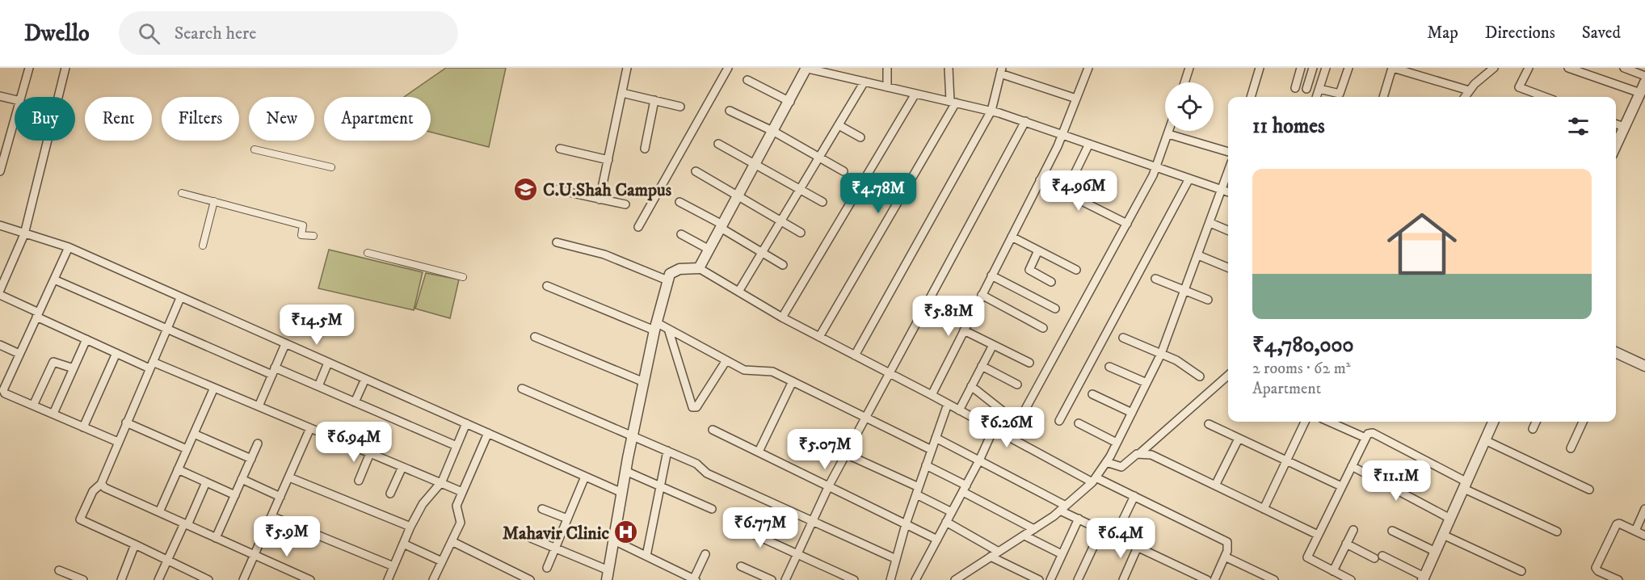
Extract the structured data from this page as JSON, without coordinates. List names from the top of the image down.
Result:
{
  "places": {
    "school or university": ["C.U.Shah Campus"],
    "hospital": ["Mahavir Clinic"]
  },
  "page": {
    "header": "Dwello",
    "search": "Search here",
    "nav": ["Map", "Directions", "Saved"],
    "chip": [
      "Buy",
      "Rent",
      "Filters",
      "New",
      "Apartment"
    ],
    "heading": "11 homes",
    "list": [
      {
        "name": "₹4,780,000",
        "note": "2 rooms · 62 m² · Apartment"
      }
    ],
    "price": [
      "₹4.96M",
      "₹4.78M",
      "₹5.81M",
      "₹14.5M",
      "₹6.26M",
      "₹6.94M",
      "₹5.07M",
      "₹11.1M",
      "₹6.77M",
      "₹5.9M",
      "₹6.4M"
    ]
  }
}
